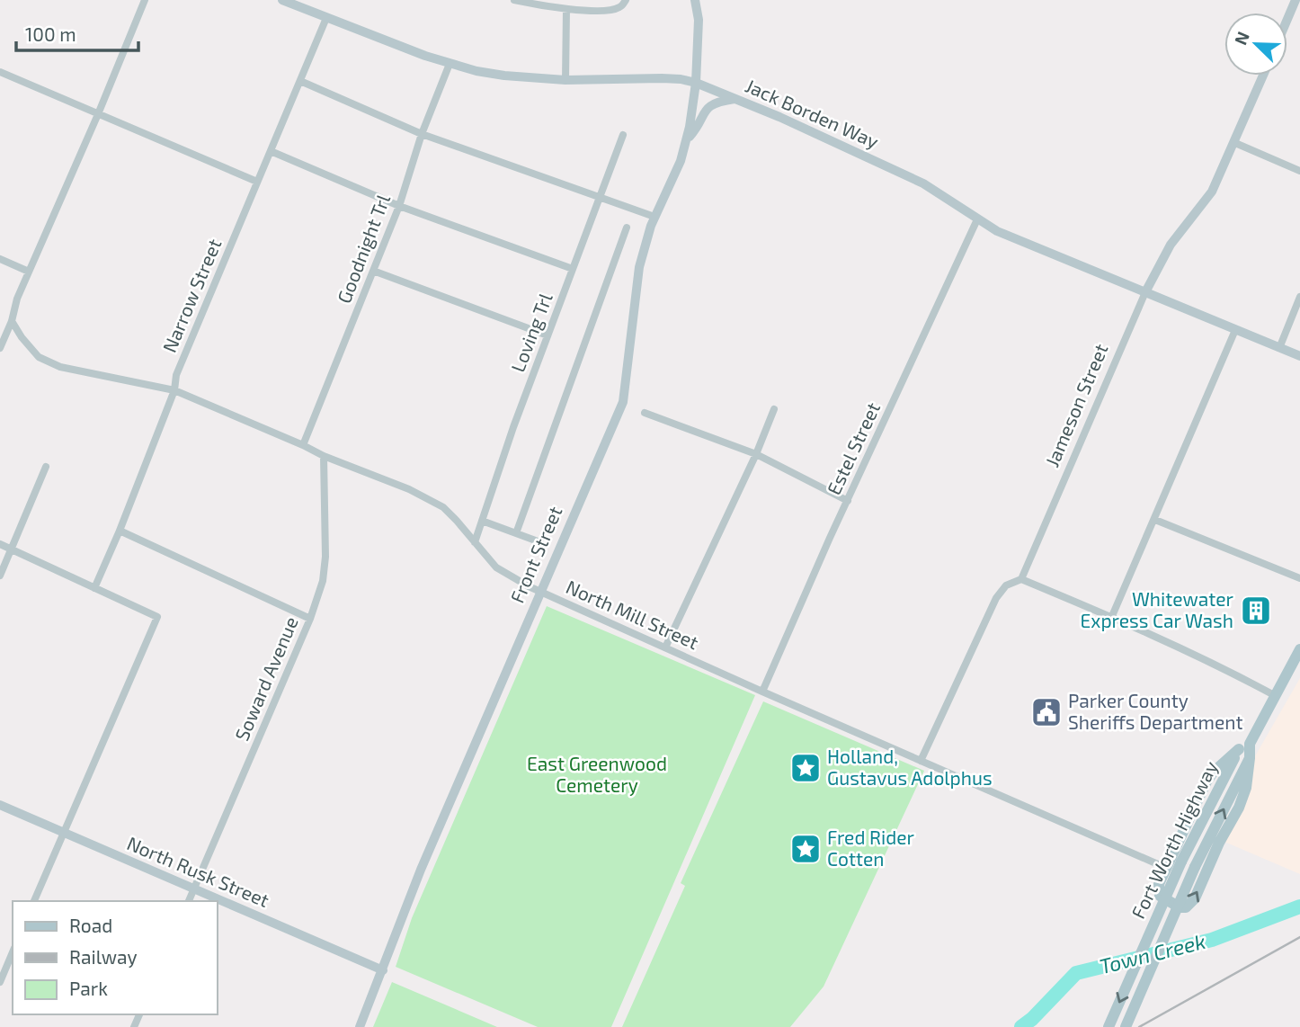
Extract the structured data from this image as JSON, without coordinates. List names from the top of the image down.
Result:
{
  "streets": {
    "main road": ["Fort Worth Highway"],
    "street": [
      "Jack Borden Way",
      "Goodnight Trl",
      "Narrow Street",
      "Loving Trl",
      "Jameson Street",
      "Estel Street",
      "Front Street",
      "North Mill Street",
      "Soward Avenue",
      "North Rusk Street"
    ]
  },
  "crossings": [
    ["Jack Borden Way", "Goodnight Trl"],
    ["Jack Borden Way", "Narrow Street"],
    ["Jack Borden Way", "Jameson Street"],
    ["Jack Borden Way", "Estel Street"],
    ["Jack Borden Way", "Front Street"],
    ["Goodnight Trl", "North Mill Street"],
    ["Narrow Street", "North Mill Street"],
    ["Loving Trl", "North Mill Street"],
    ["Jameson Street", "North Mill Street"],
    ["Estel Street", "North Mill Street"],
    ["Front Street", "North Mill Street"],
    ["Front Street", "North Rusk Street"],
    ["North Mill Street", "Soward Avenue"],
    ["Soward Avenue", "North Rusk Street"]
  ],
  "water": ["Town Creek"],
  "parks": ["East Greenwood Cemetery"],
  "places": {
    "building": ["Whitewater Express Car Wash"],
    "public building": ["Parker County Sheriffs Department"],
    "place": ["Holland, Gustavus Adolphus", "Fred Rider Cotten"]
  },
  "legend": ["Road", "Railway", "Park"],
  "scale_bar": "100 m",
  "north": "top left"
}
